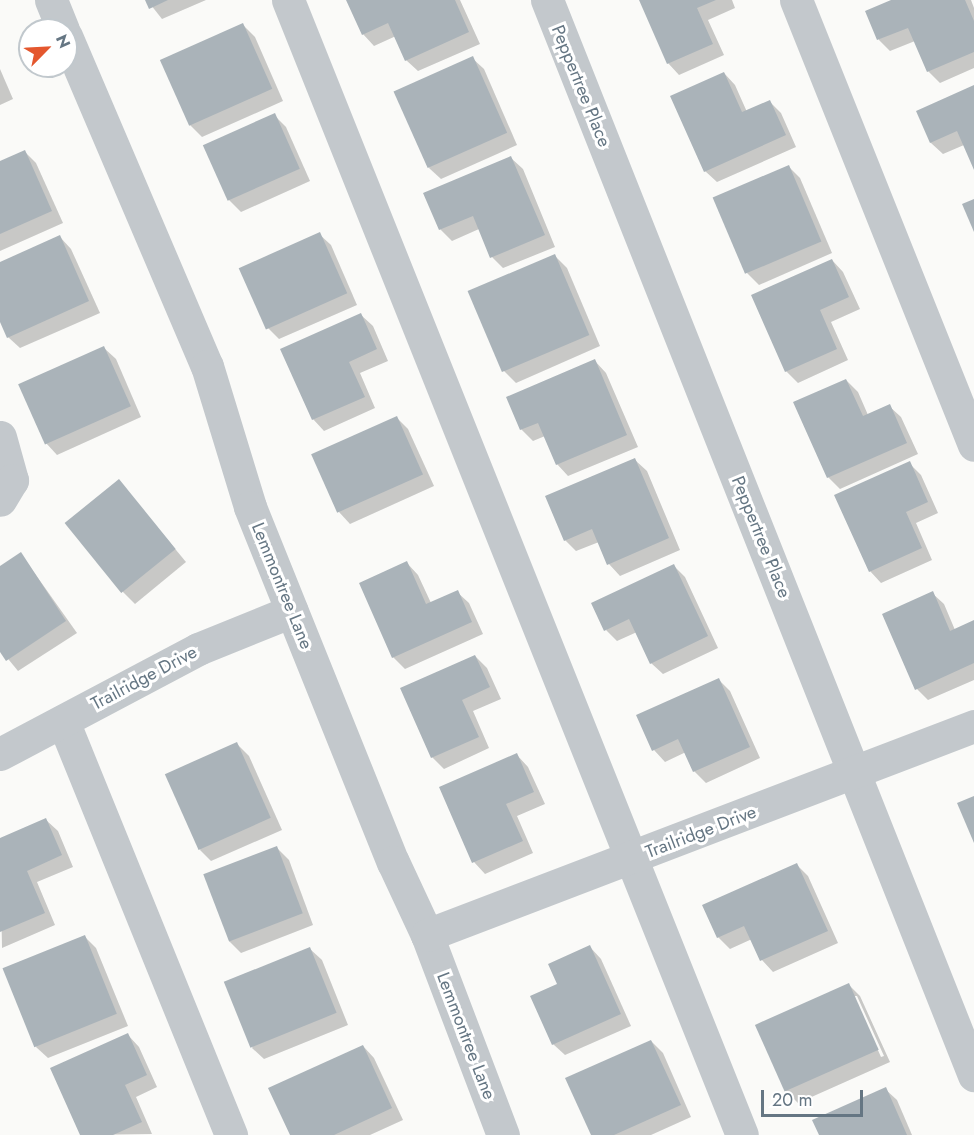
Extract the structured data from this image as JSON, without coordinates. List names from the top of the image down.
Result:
{
  "streets": {
    "street": ["Peppertree Place", "Lemmontree Lane", "Trailridge Drive"]
  },
  "crossings": [
    ["Peppertree Place", "Trailridge Drive"],
    ["Lemmontree Lane", "Trailridge Drive"]
  ],
  "scale_bar": "20 m",
  "north": "top right"
}
